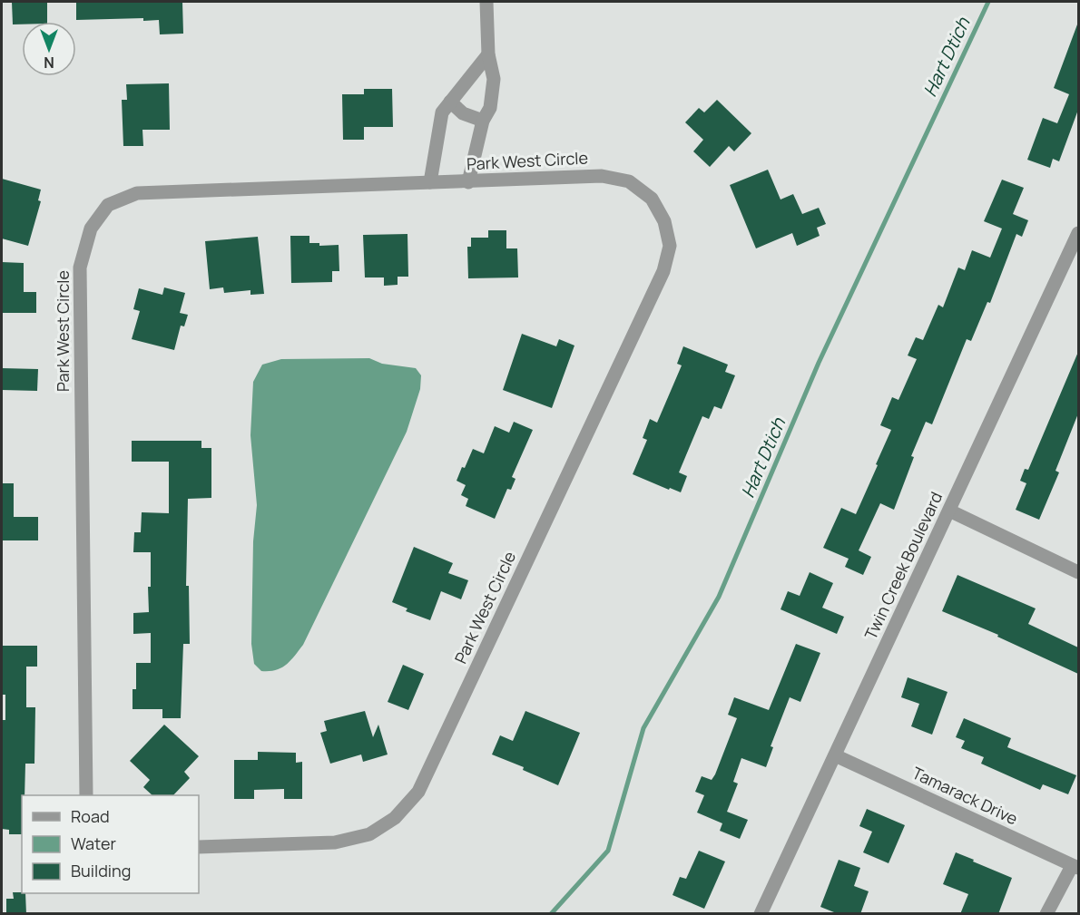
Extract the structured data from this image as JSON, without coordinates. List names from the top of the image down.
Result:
{
  "streets": {
    "street": ["Park West Circle", "Twin Creek Boulevard", "Tamarack Drive"]
  },
  "crossings": [
    ["Twin Creek Boulevard", "Tamarack Drive"]
  ],
  "water": ["Hart Dtich"],
  "legend": ["Road", "Water", "Building"],
  "north": "bottom"
}
